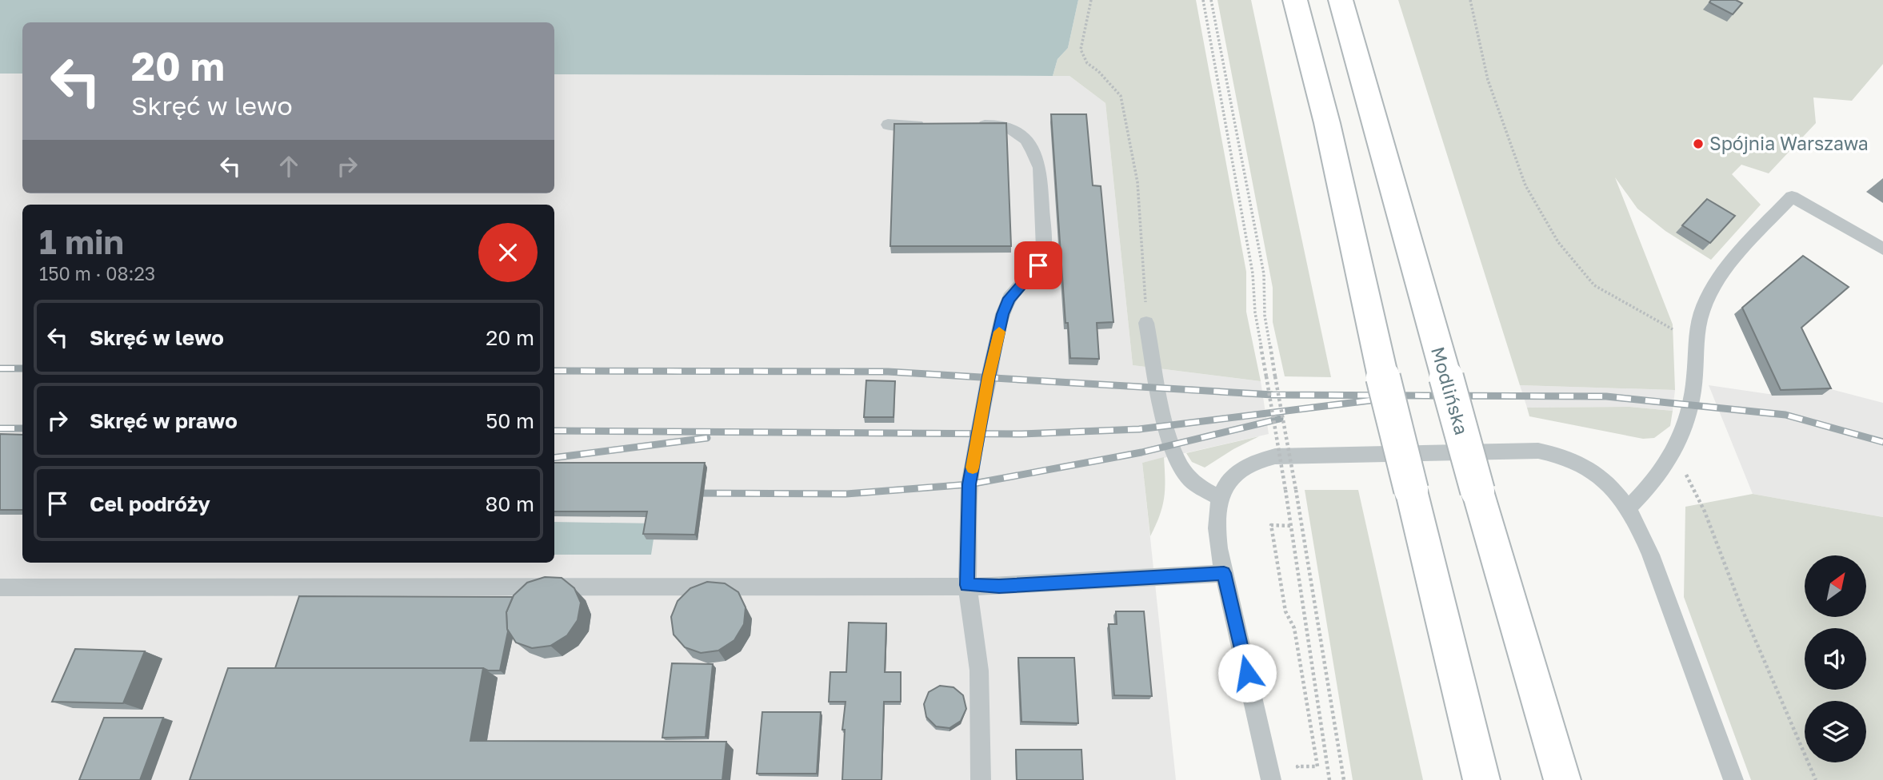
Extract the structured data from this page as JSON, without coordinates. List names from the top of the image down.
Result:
{
  "streets": {
    "main road": ["Modlińska"]
  },
  "places": ["Spójnia Warszawa"],
  "north": "top right",
  "page": {
    "turn": ["20 m", "Skręć w lewo"],
    "heading": ["1 min", "150 m · 08:23"],
    "list": [
      {
        "name": "Skręć w lewo",
        "value": "20 m"
      },
      {
        "name": "Skręć w prawo",
        "value": "50 m"
      },
      {
        "name": "Cel podróży",
        "value": "80 m"
      }
    ]
  }
}
